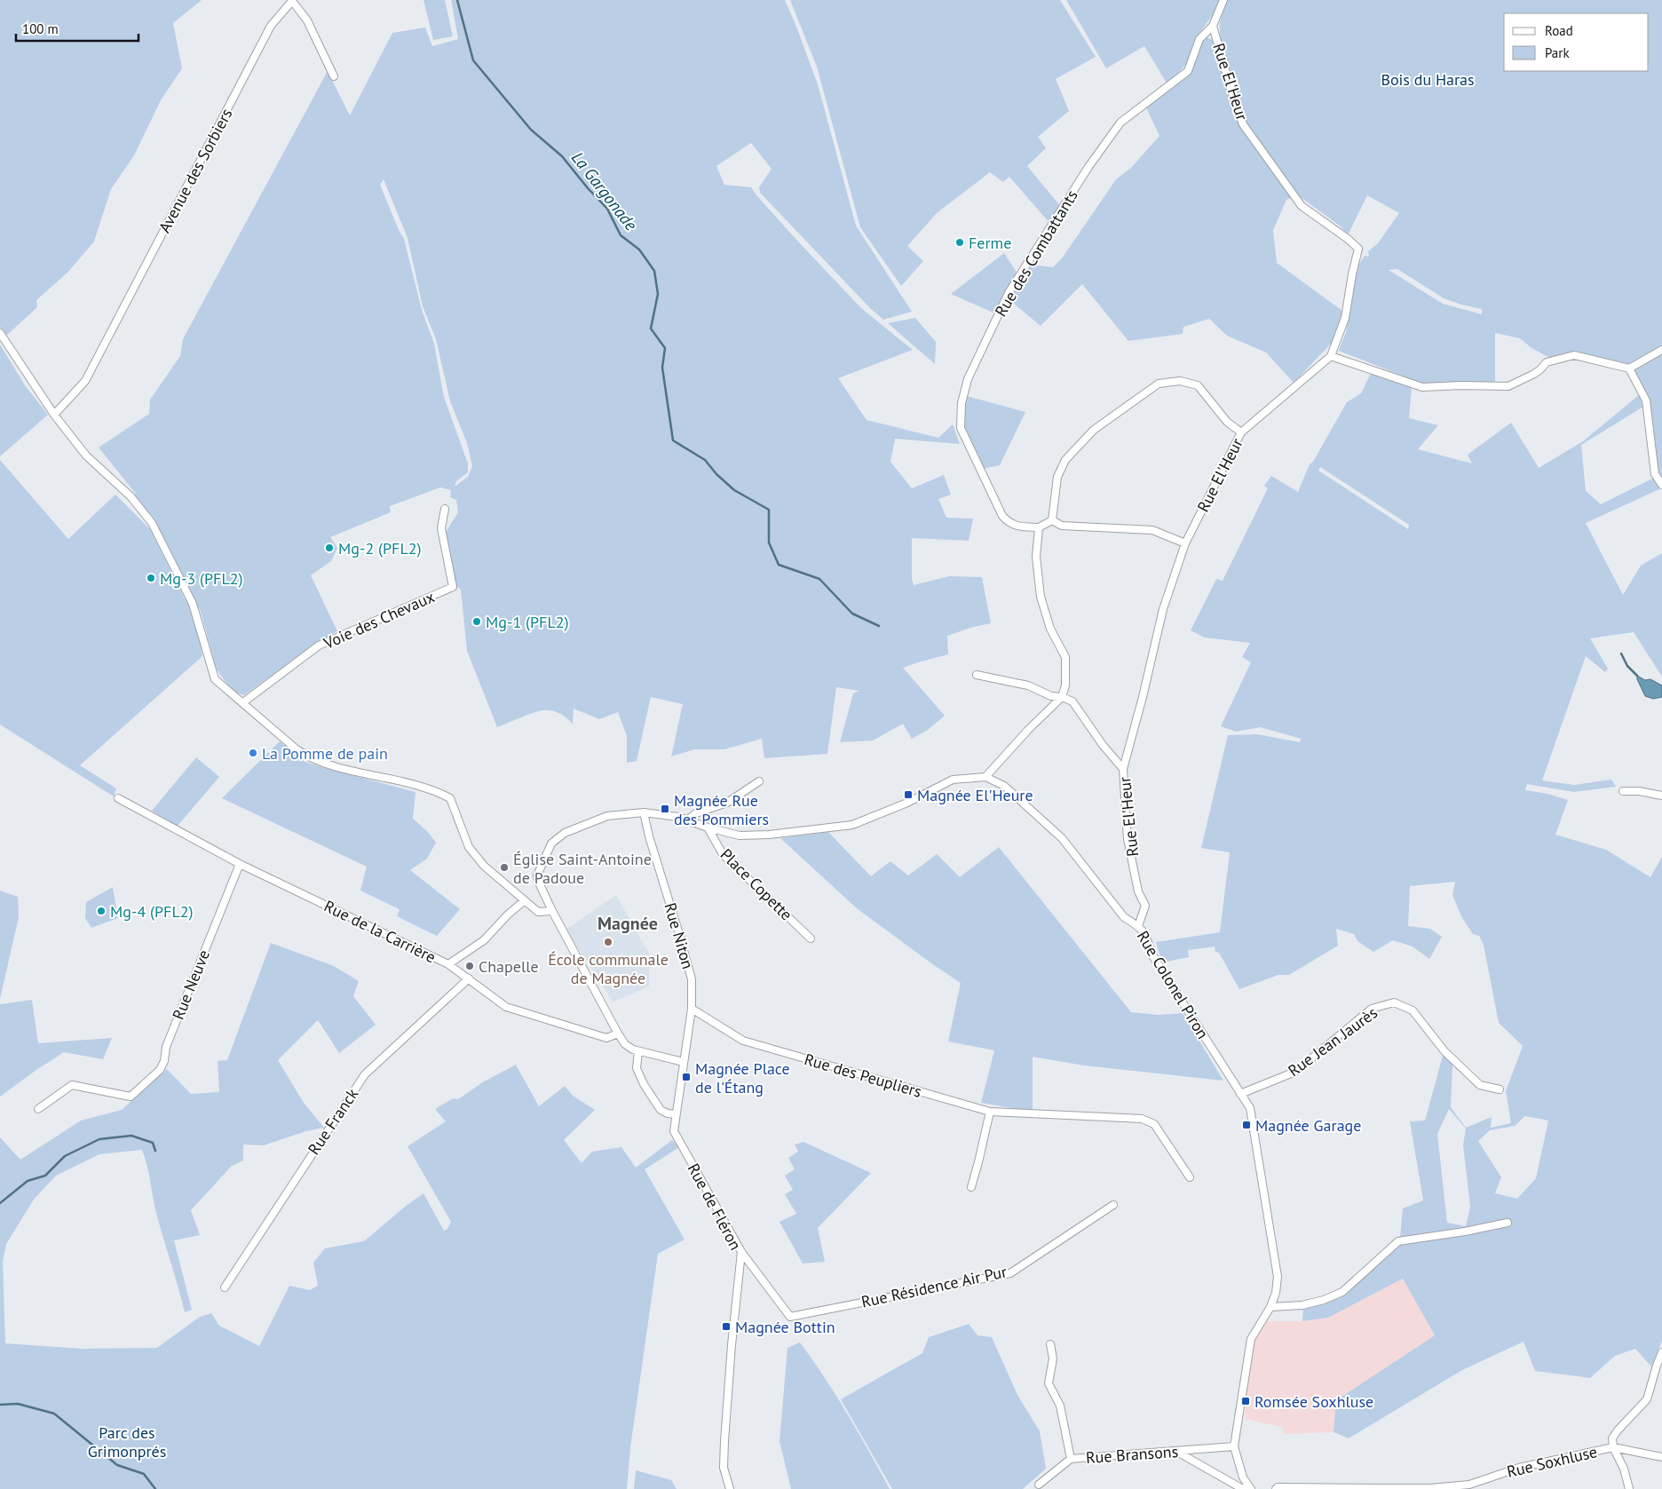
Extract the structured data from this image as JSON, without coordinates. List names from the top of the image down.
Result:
{
  "streets": {
    "street": [
      "Rue El'Heur",
      "Avenue des Sorbiers",
      "Rue des Combattants",
      "Voie des Chevaux",
      "Place Copette",
      "Rue de la Carrière",
      "Rue Niton",
      "Rue Neuve",
      "Rue Colonel Piron",
      "Rue Jean Jaurès",
      "Rue des Peupliers",
      "Rue Franck",
      "Rue de Fléron",
      "Rue Résidence Air Pur",
      "Rue Bransons",
      "Rue Soxhluse"
    ]
  },
  "crossings": [
    ["Rue El'Heur", "Rue des Combattants"],
    ["Rue El'Heur", "Rue Colonel Piron"],
    ["Rue de la Carrière", "Rue Neuve"],
    ["Rue de la Carrière", "Rue Franck"],
    ["Rue Niton", "Rue des Peupliers"],
    ["Rue Niton", "Rue de Fléron"],
    ["Rue Colonel Piron", "Rue Jean Jaurès"],
    ["Rue Colonel Piron", "Rue Bransons"],
    ["Rue de Fléron", "Rue Résidence Air Pur"]
  ],
  "districts": ["Magnée"],
  "water": ["La Gargonade"],
  "parks": ["Bois du Haras", "Parc des Grimonprés"],
  "places": {
    "other": [
      "Ferme",
      "Mg-2 (PFL2)",
      "Mg-3 (PFL2)",
      "Mg-1 (PFL2)",
      "La Pomme de pain",
      "Église Saint-Antoine de Padoue",
      "Mg-4 (PFL2)",
      "École communale de Magnée",
      "Chapelle"
    ],
    "transit": [
      "Magnée El'Heure",
      "Magnée Rue des Pommiers",
      "Magnée Place de l'Étang",
      "Magnée Garage",
      "Magnée Bottin",
      "Romsée Soxhluse"
    ]
  },
  "legend": ["Road", "Park"],
  "scale_bar": "100 m"
}
